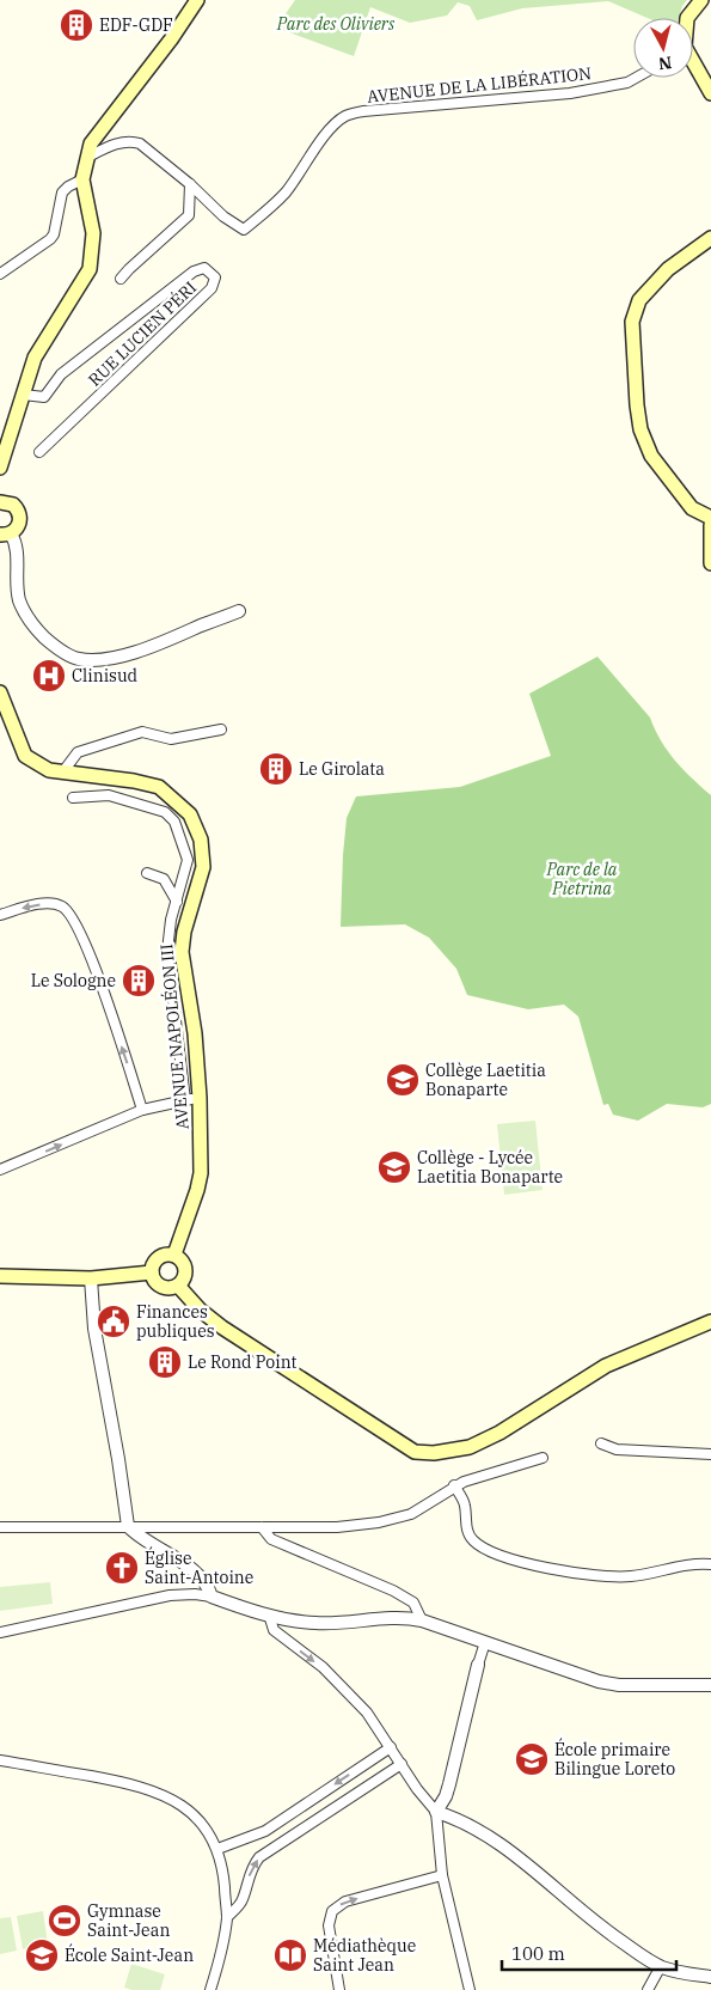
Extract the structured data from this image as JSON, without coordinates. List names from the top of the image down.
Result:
{
  "streets": {
    "main road": ["AVENUE NAPOLÉON III"],
    "street": ["AVENUE DE LA LIBÉRATION", "RUE LUCIEN PÉRI"]
  },
  "parks": ["Parc des Oliviers", "Parc de la Pietrina"],
  "places": {
    "building": [
      "EDF-GDF",
      "Le Girolata",
      "Le Sologne",
      "Le Rond Point"
    ],
    "hospital": ["Clinisud"],
    "school or university": [
      "Collège Laetitia Bonaparte",
      "Collège - Lycée Laetitia Bonaparte",
      "École primaire Bilingue Loreto",
      "École Saint-Jean"
    ],
    "public building": ["Finances publiques"],
    "church": ["Église Saint-Antoine"],
    "sports": ["Gymnase Saint-Jean"],
    "library": ["Médiathèque Saint Jean"]
  },
  "scale_bar": "100 m",
  "north": "bottom"
}
